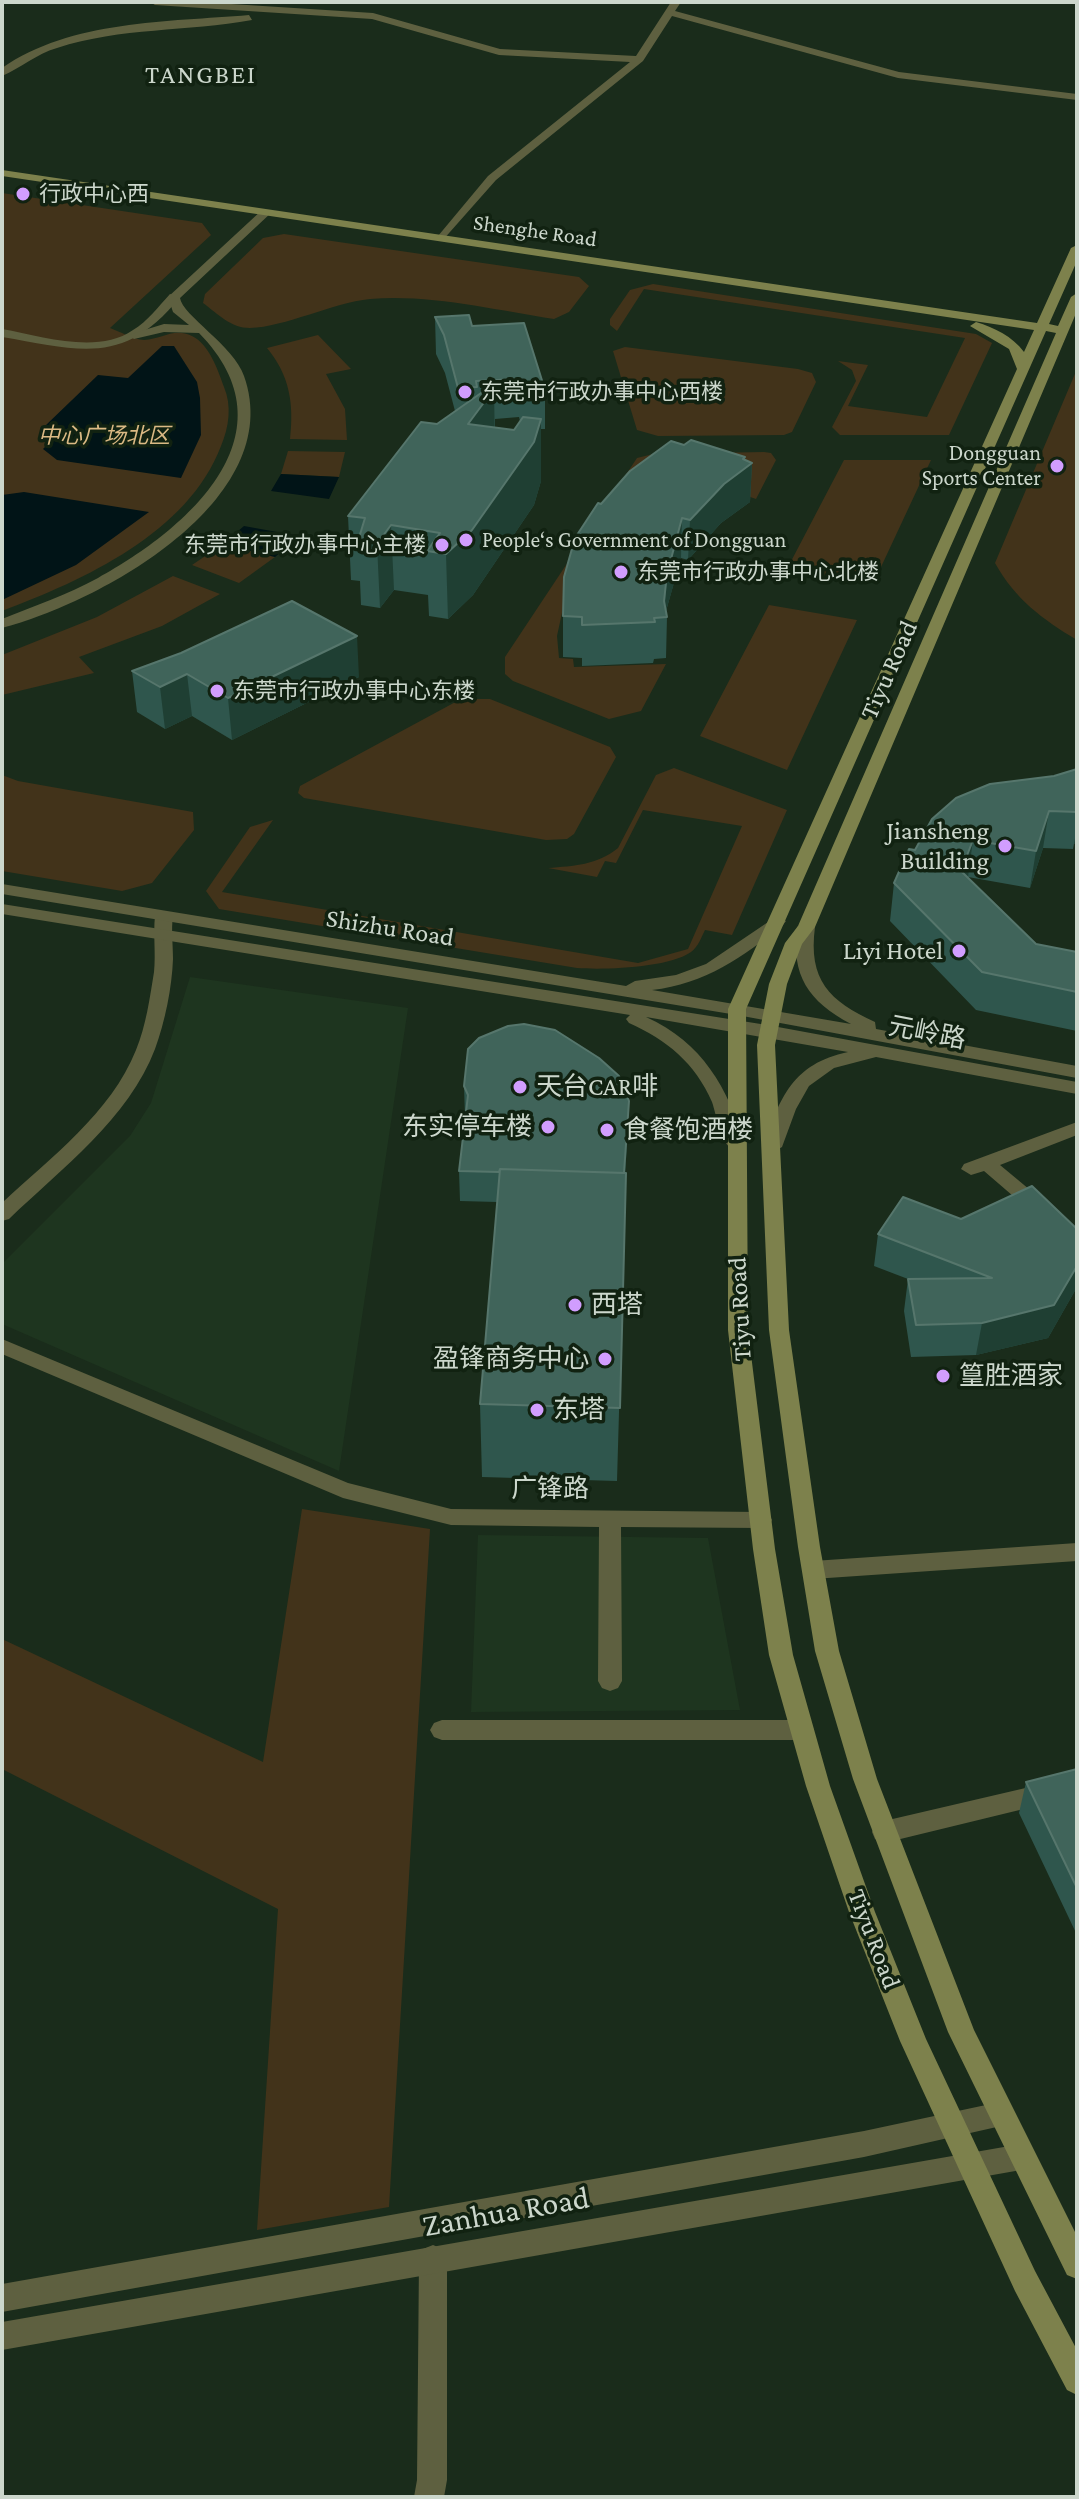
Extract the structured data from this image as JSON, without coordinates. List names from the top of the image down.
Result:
{
  "streets": {
    "main road": ["Shenghe Road", "Tiyu Road"],
    "street": [
      "Shizhu Road",
      "元岭路",
      "广锋路",
      "Zanhua Road"
    ]
  },
  "crossings": [
    ["Shenghe Road", "Tiyu Road"],
    ["Tiyu Road", "Shizhu Road"],
    ["Tiyu Road", "元岭路"],
    ["Tiyu Road", "广锋路"],
    ["Tiyu Road", "Zanhua Road"],
    ["Shizhu Road", "元岭路"]
  ],
  "districts": ["TANGBEI"],
  "parks": ["中心广场北区"],
  "places": [
    "行政中心西",
    "东莞市行政办事中心西楼",
    "Dongguan Sports Center",
    "People‘s Government of Dongguan",
    "东莞市行政办事中心主楼",
    "东莞市行政办事中心北楼",
    "东莞市行政办事中心东楼",
    "Jiansheng Building",
    "Liyi Hotel",
    "天台CAR啡",
    "东实停车楼",
    "食餐饱酒楼",
    "西塔",
    "盈锋商务中心",
    "篁胜酒家",
    "东塔"
  ]
}
